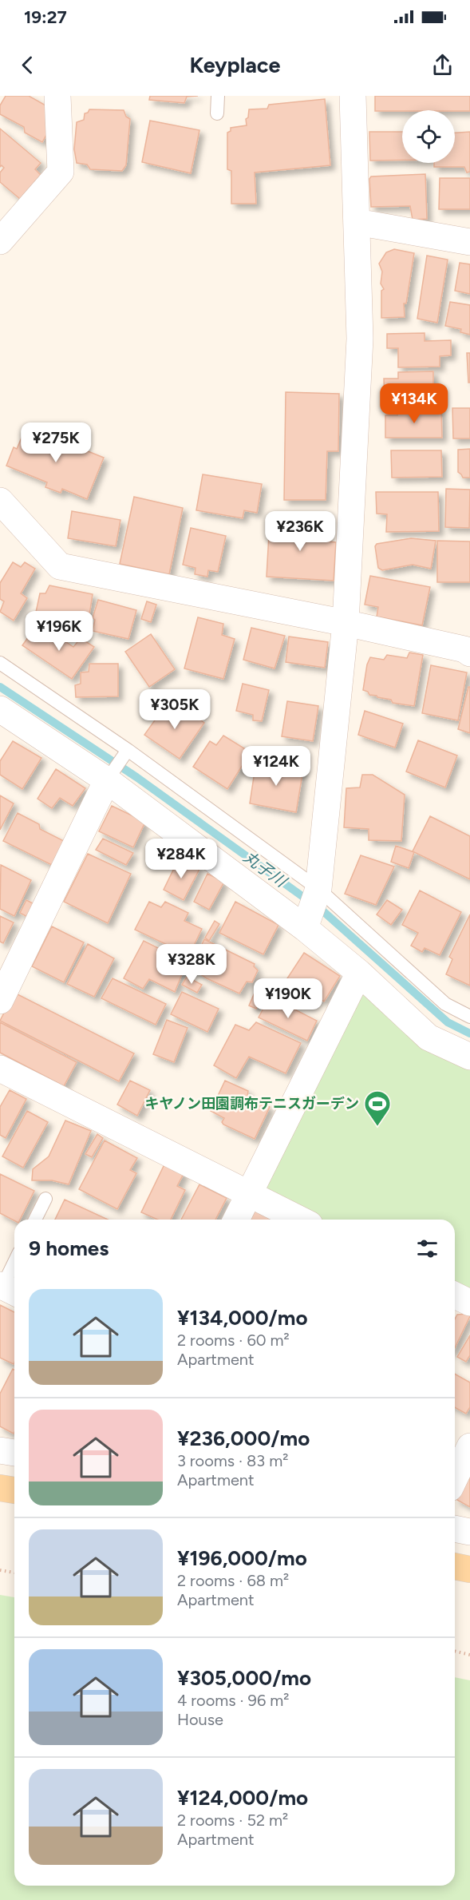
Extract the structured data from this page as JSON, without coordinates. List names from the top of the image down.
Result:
{
  "water": ["丸子川"],
  "places": {
    "sports": ["キヤノン田園調布テニスガーデン"]
  },
  "page": {
    "status": "19:27",
    "header": "Keyplace",
    "price": [
      "¥134K",
      "¥275K",
      "¥236K",
      "¥196K",
      "¥305K",
      "¥124K",
      "¥284K",
      "¥328K",
      "¥190K"
    ],
    "heading": "9 homes",
    "list": [
      {
        "name": "¥134,000/mo",
        "note": "2 rooms · 60 m² · Apartment"
      },
      {
        "name": "¥236,000/mo",
        "note": "3 rooms · 83 m² · Apartment"
      },
      {
        "name": "¥196,000/mo",
        "note": "2 rooms · 68 m² · Apartment"
      },
      {
        "name": "¥305,000/mo",
        "note": "4 rooms · 96 m² · House"
      },
      {
        "name": "¥124,000/mo",
        "note": "2 rooms · 52 m² · Apartment"
      }
    ]
  }
}
